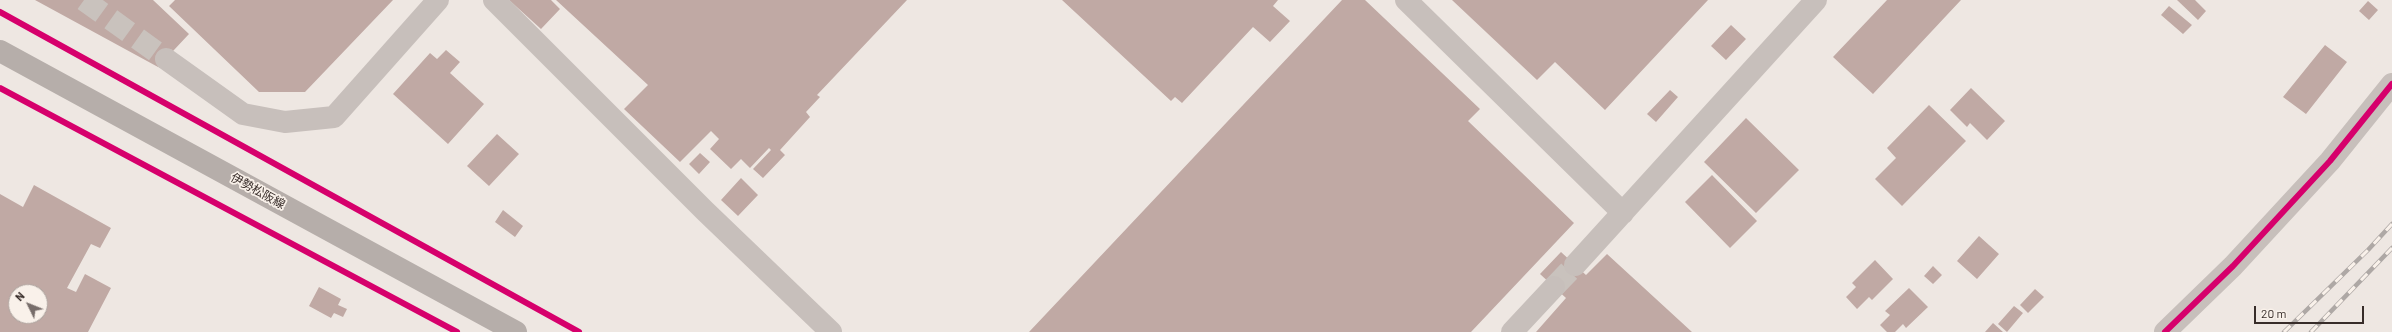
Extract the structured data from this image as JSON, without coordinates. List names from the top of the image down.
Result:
{
  "streets": {
    "main road": ["伊勢松阪線"]
  },
  "scale_bar": "20 m",
  "north": "top left"
}
